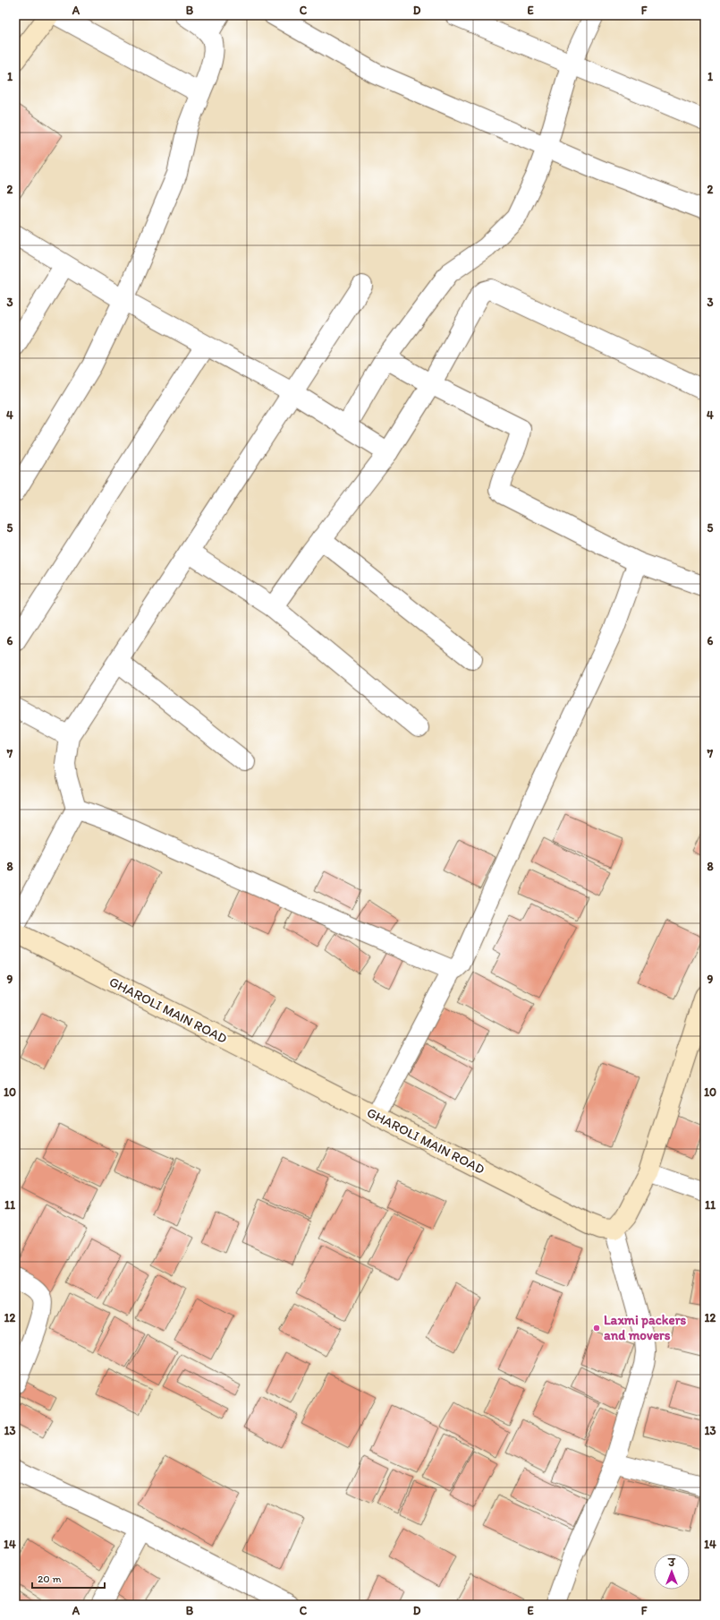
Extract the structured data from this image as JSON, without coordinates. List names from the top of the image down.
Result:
{
  "streets": {
    "street": ["GHAROLI MAIN ROAD"]
  },
  "places": ["Laxmi packers and movers"],
  "scale_bar": "20 m",
  "north": "top",
  "grid": {
    "columns": [
      "A",
      "B",
      "C",
      "D",
      "E",
      "F"
    ],
    "rows": [
      "1",
      "2",
      "3",
      "4",
      "5",
      "6",
      "7",
      "8",
      "9",
      "10",
      "11",
      "12",
      "13",
      "14"
    ]
  }
}
